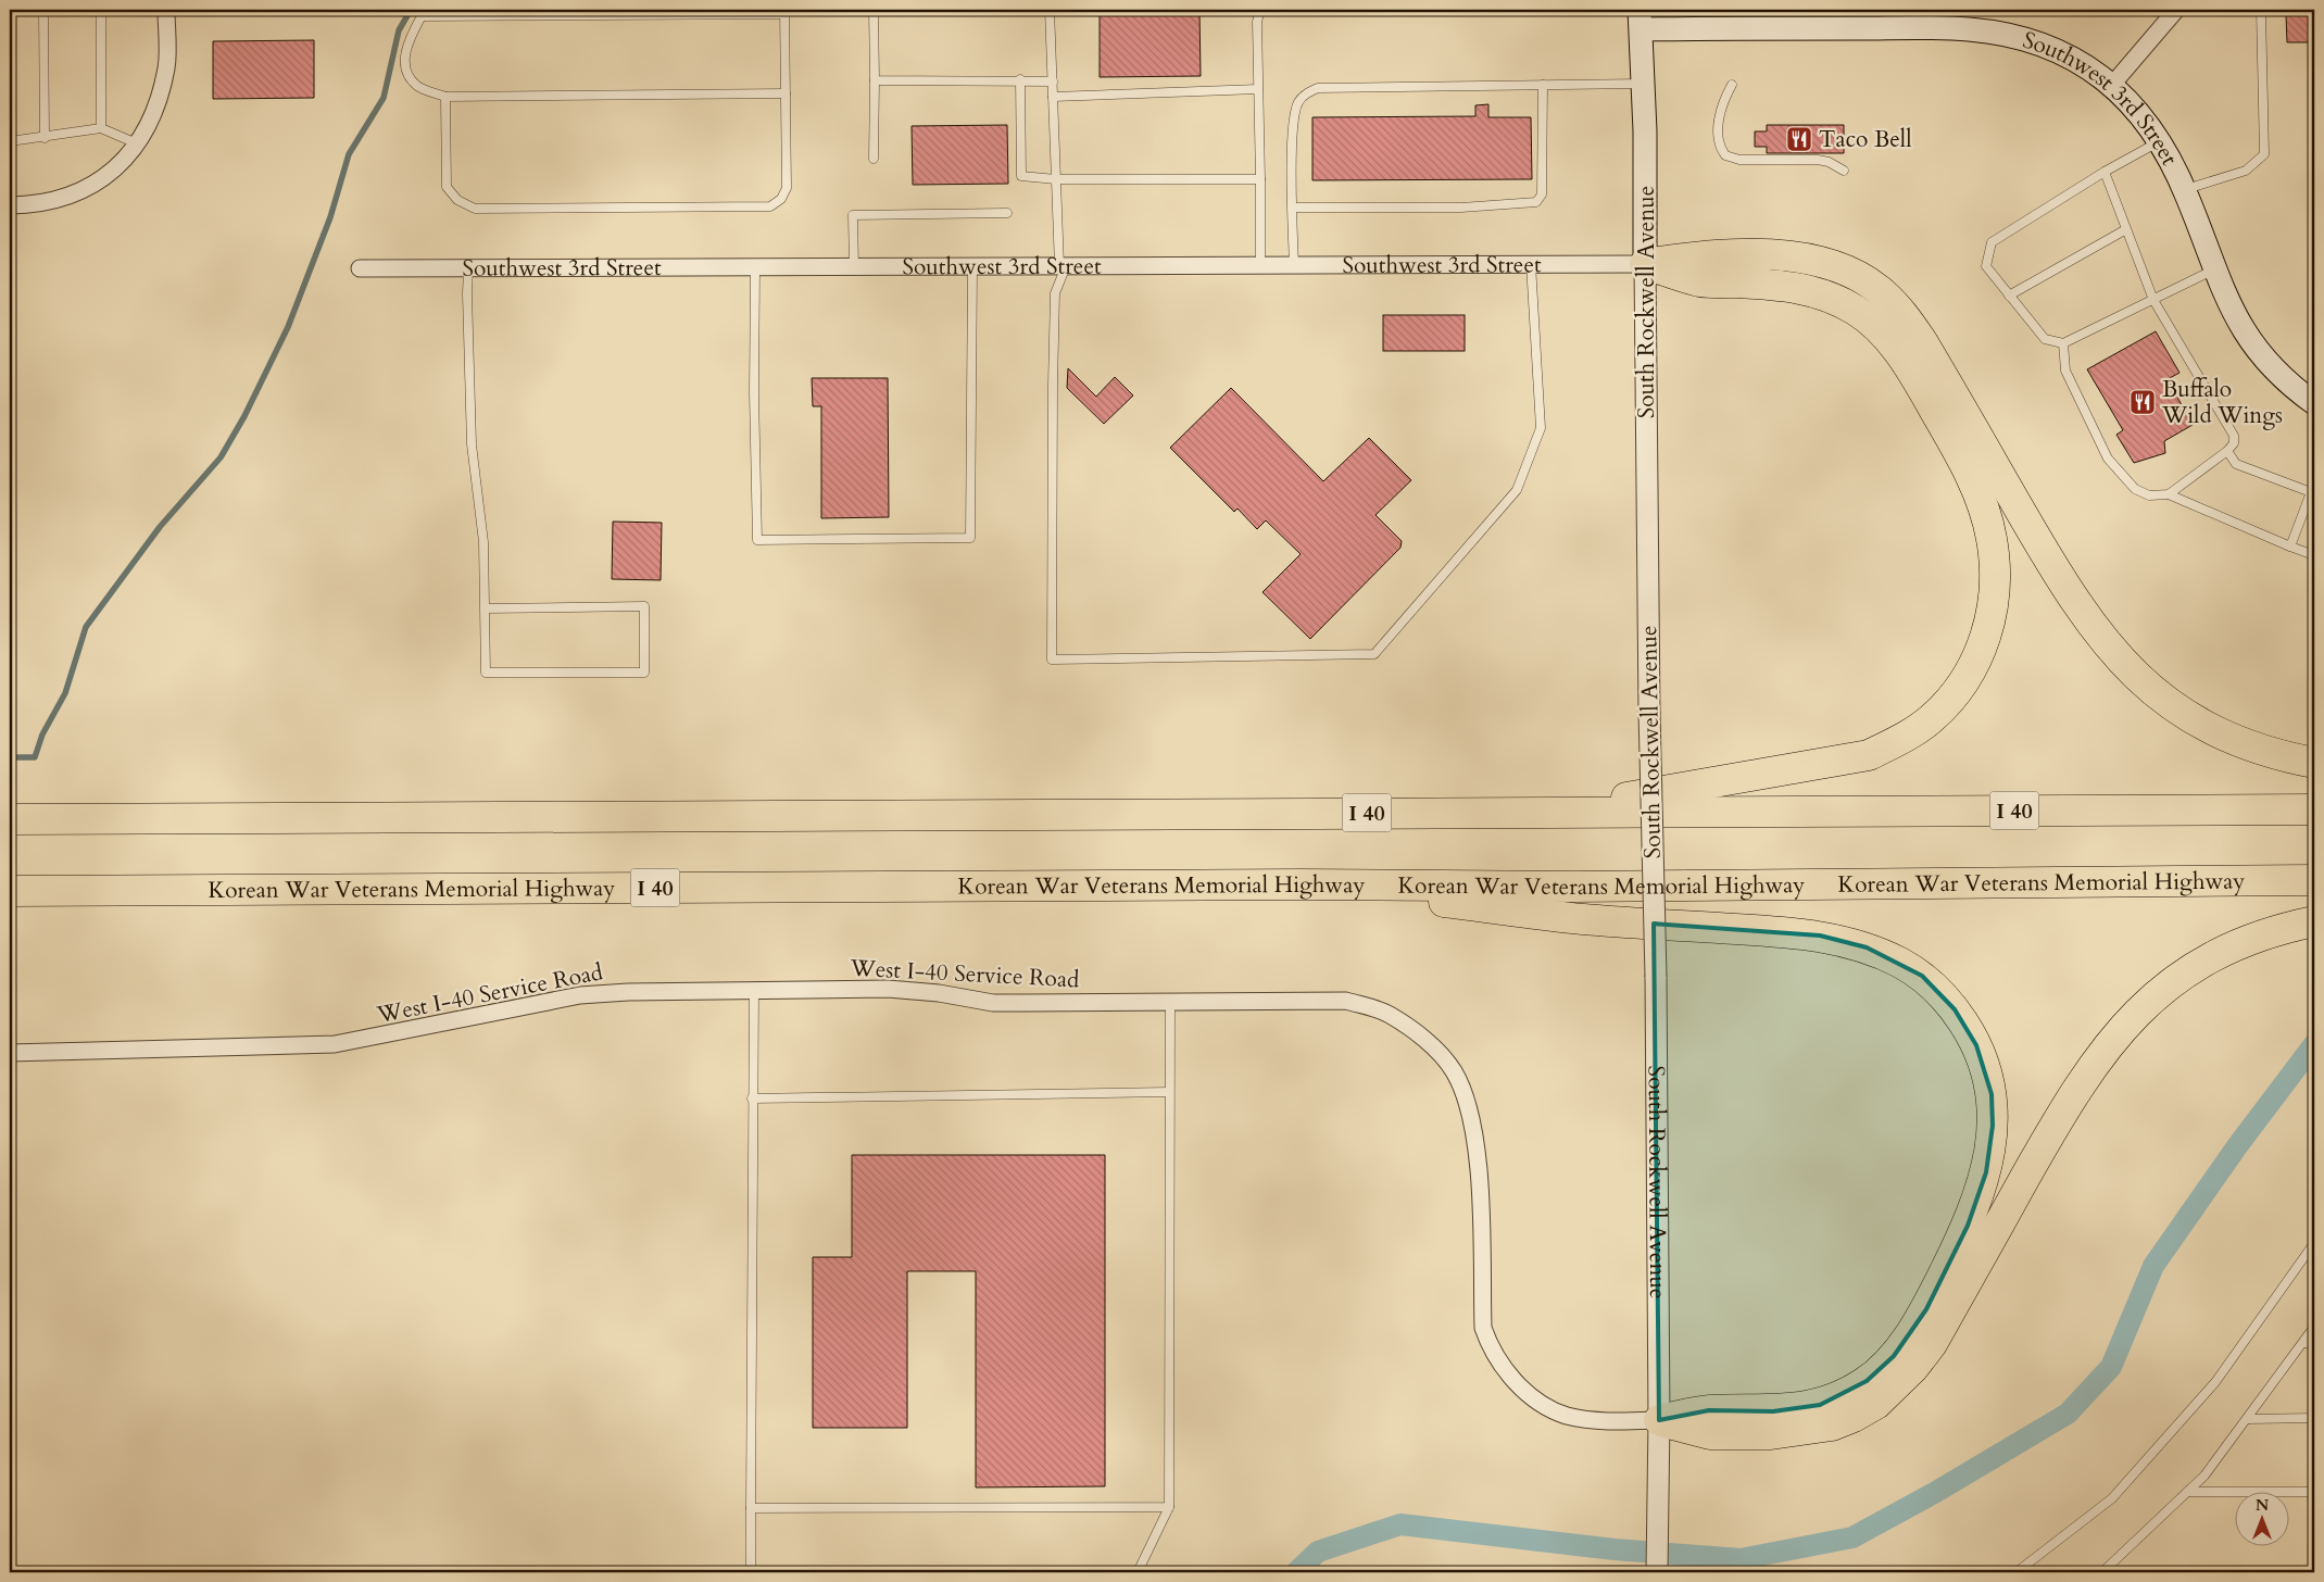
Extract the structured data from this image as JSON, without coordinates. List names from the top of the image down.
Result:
{
  "streets": {
    "highway": ["I 40", "Korean War Veterans Memorial Highway"],
    "main road": ["Southwest 3rd Street", "South Rockwell Avenue"],
    "street": ["West I-40 Service Road"]
  },
  "crossings": [
    ["Southwest 3rd Street", "South Rockwell Avenue"],
    ["South Rockwell Avenue", "West I-40 Service Road"]
  ],
  "places": {
    "restaurant": ["Taco Bell", "Buffalo Wild Wings"]
  },
  "north": "top"
}
